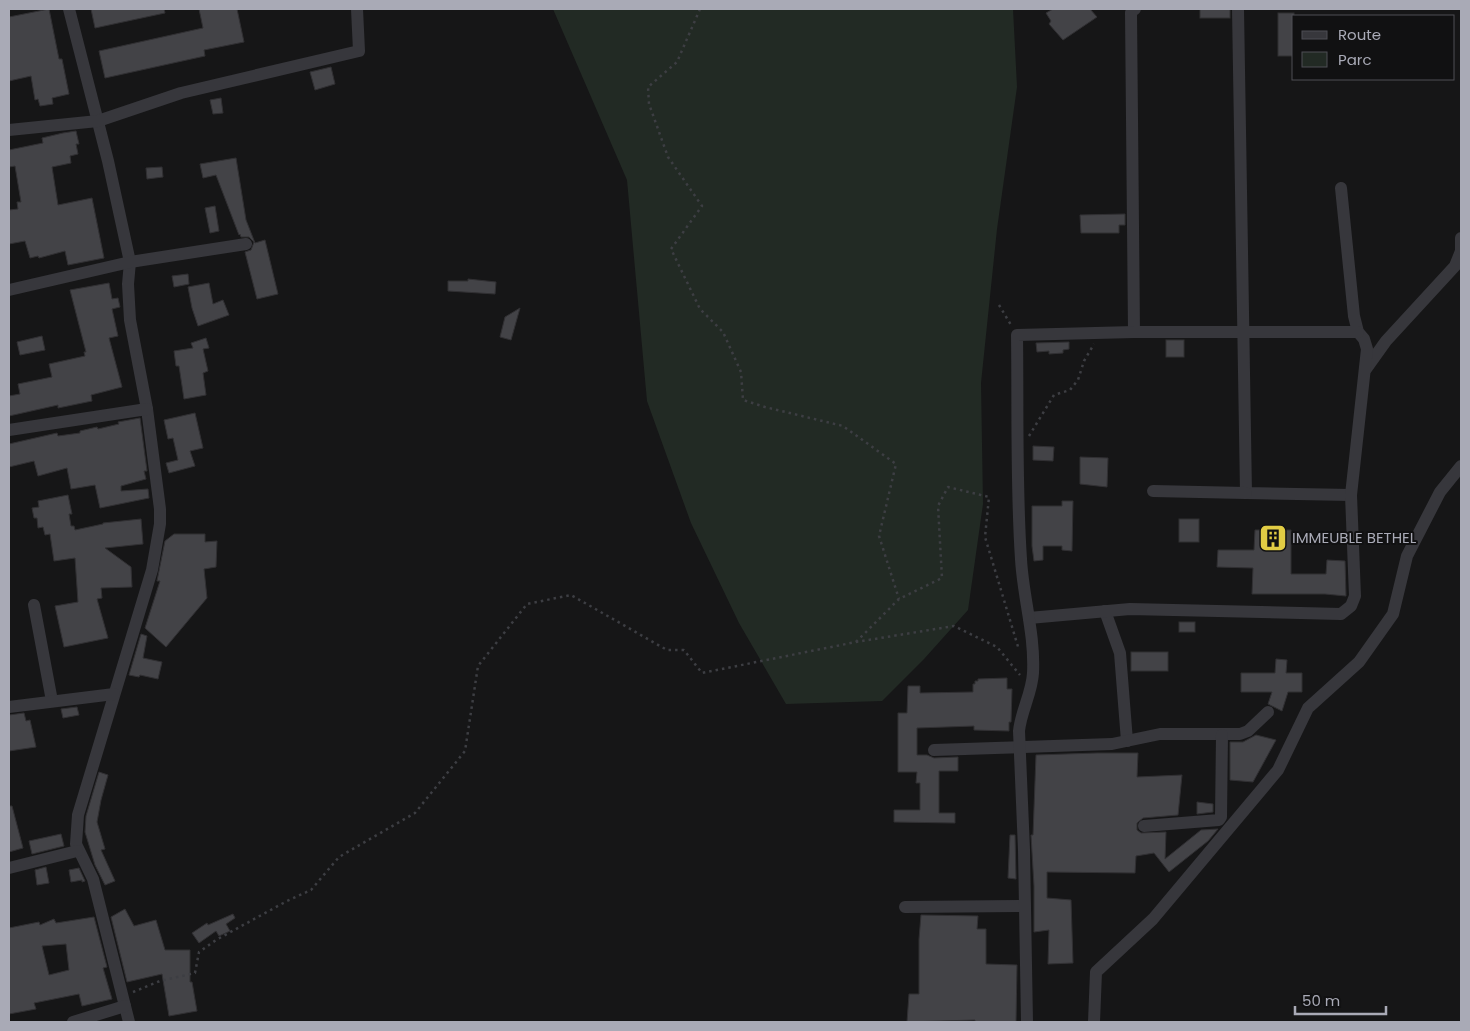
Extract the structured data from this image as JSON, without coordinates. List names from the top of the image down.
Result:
{
  "places": {
    "building": ["IMMEUBLE BETHEL"]
  },
  "legend": ["Route", "Parc"],
  "scale_bar": "50 m"
}
